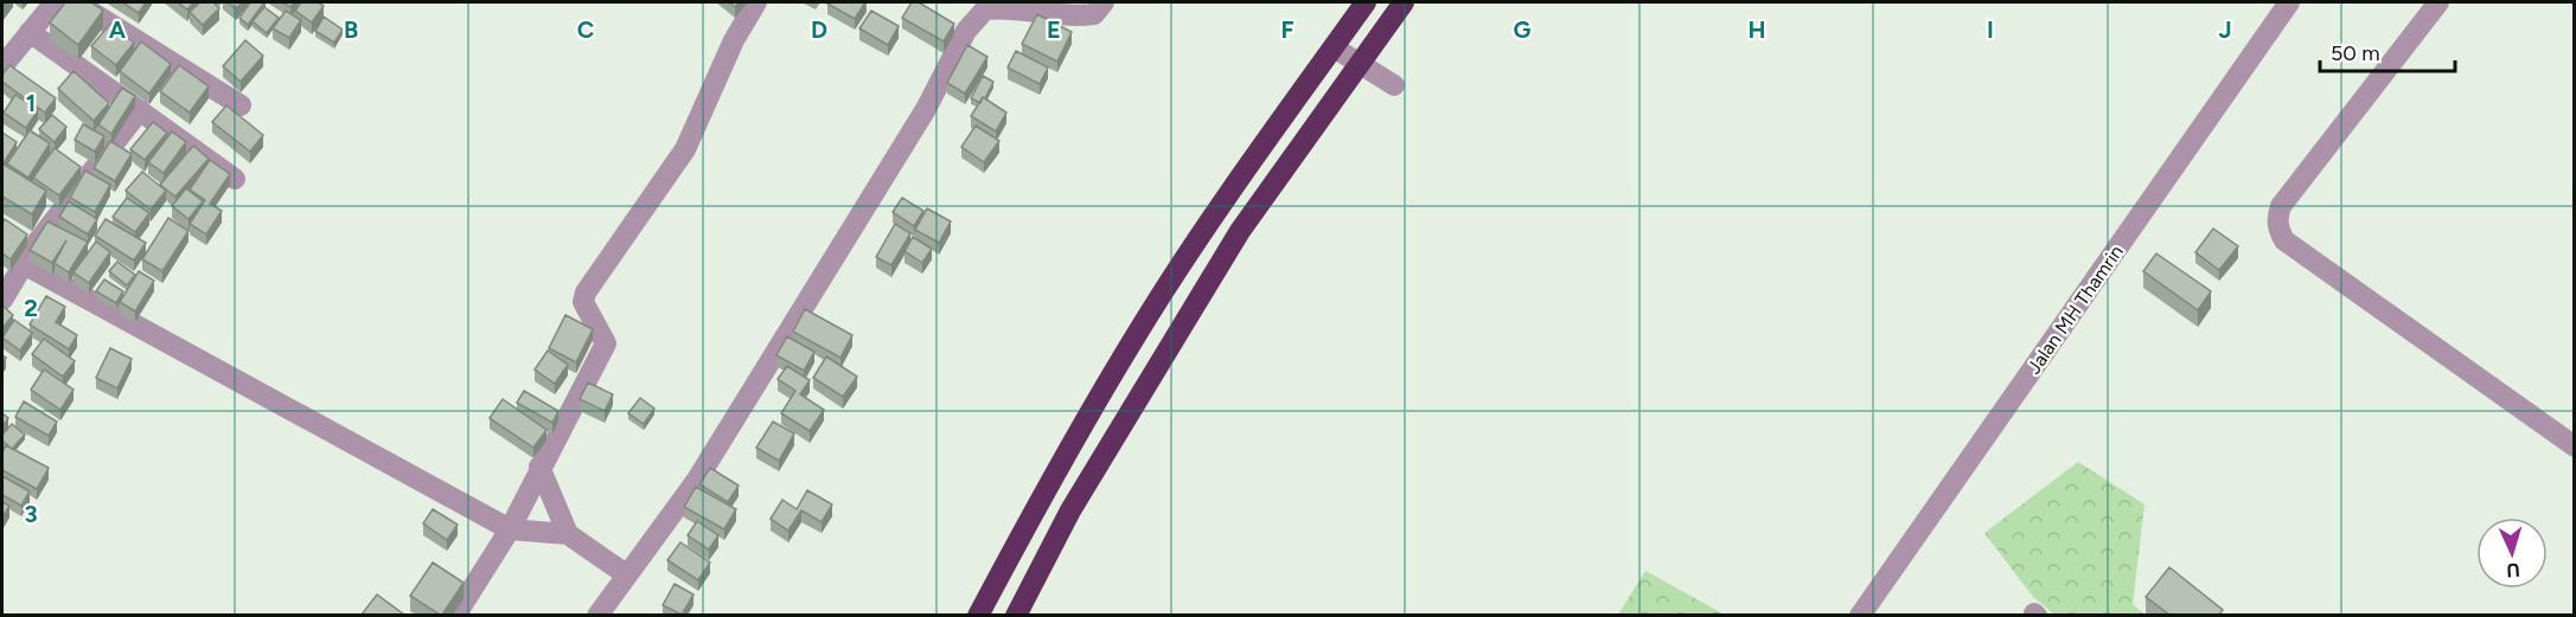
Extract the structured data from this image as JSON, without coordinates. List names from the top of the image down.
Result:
{
  "streets": {
    "street": ["Jalan MH Thamrin"]
  },
  "scale_bar": "50 m",
  "north": "bottom",
  "grid": {
    "columns": [
      "A",
      "B",
      "C",
      "D",
      "E",
      "F",
      "G",
      "H",
      "I",
      "J"
    ],
    "rows": ["1", "2", "3"]
  }
}
